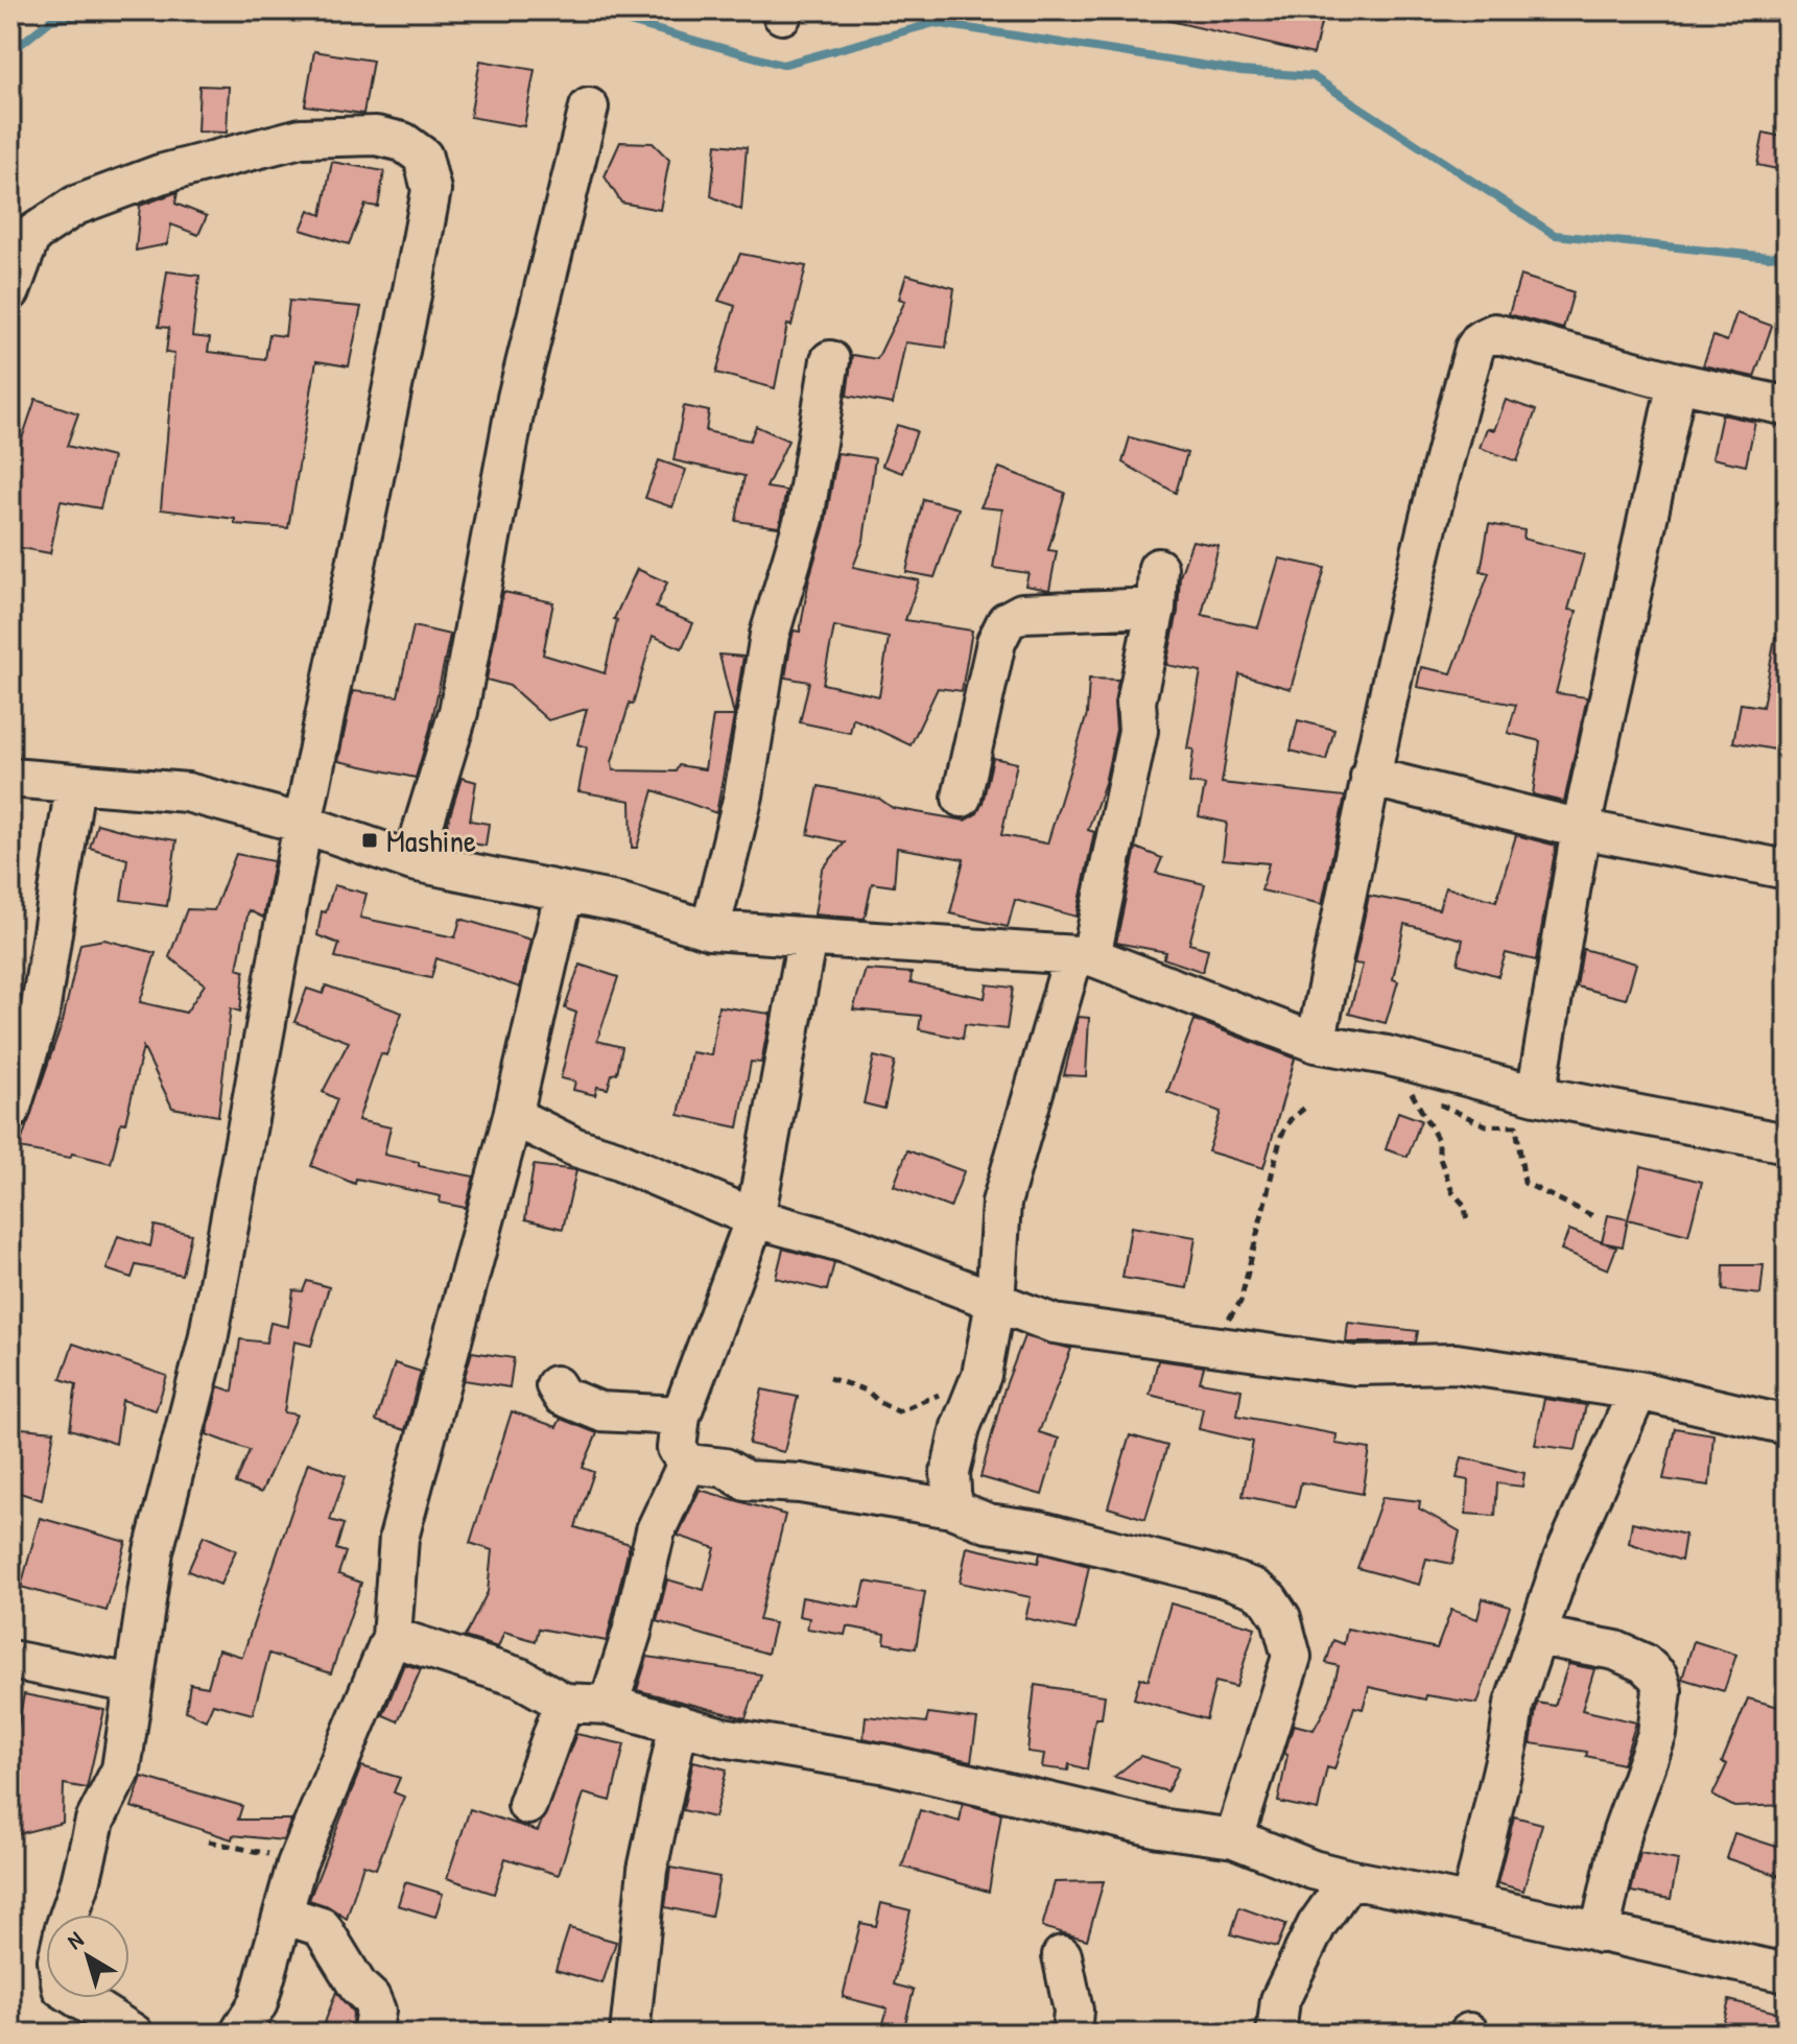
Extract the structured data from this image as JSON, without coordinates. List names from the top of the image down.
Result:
{
  "places": {
    "transit": ["Mashine"]
  },
  "north": "top left"
}
